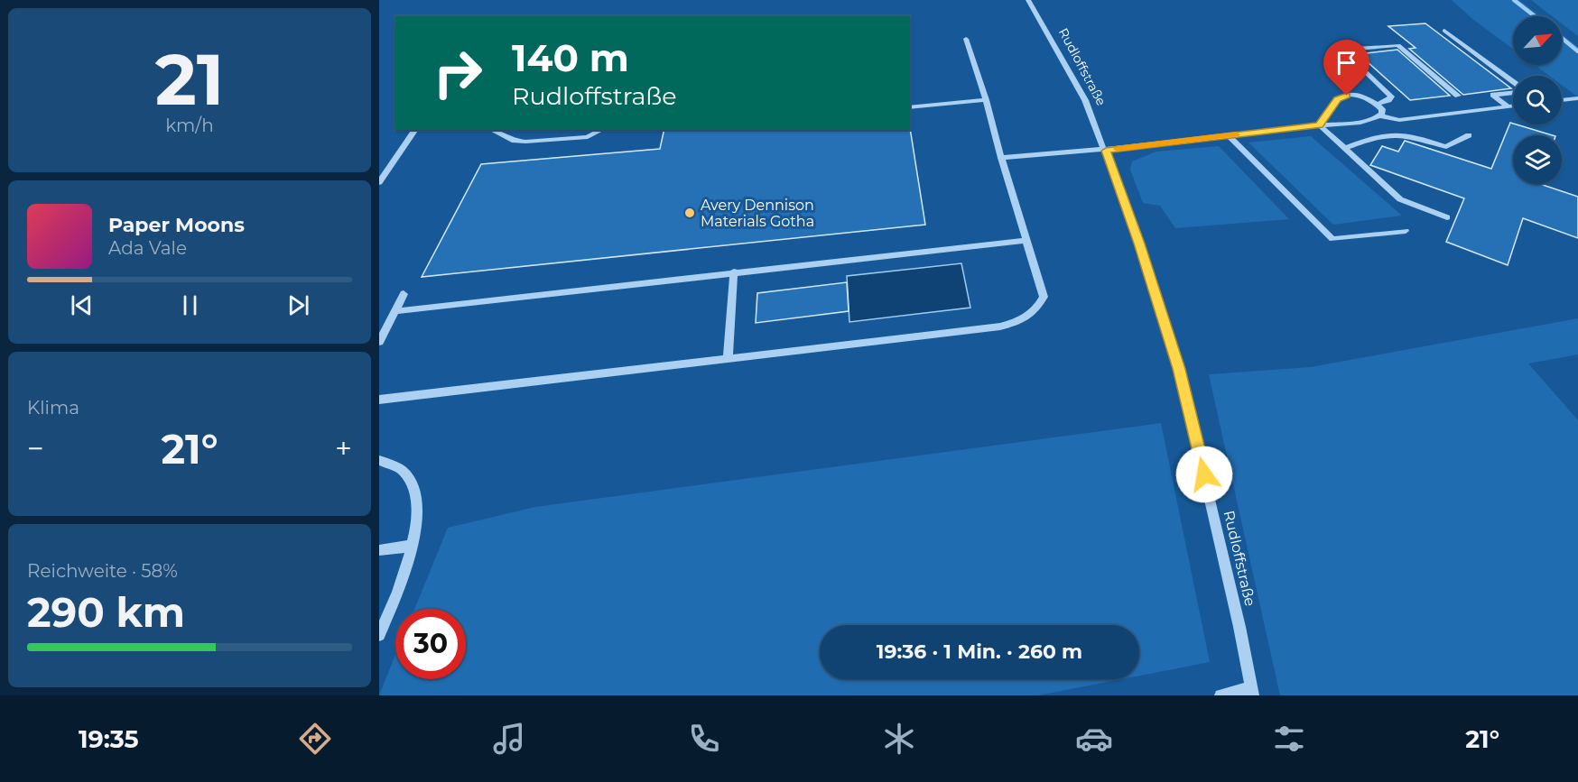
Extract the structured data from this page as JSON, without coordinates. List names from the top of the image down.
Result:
{
  "streets": {
    "street": ["Rudloffstraße"]
  },
  "places": ["Avery Dennison Materials Gotha"],
  "north": "top right",
  "page": {
    "tile": [
      ["21", "km/h"],
      "Klima",
      ["Reichweite · 58%", "290 km"]
    ],
    "turn": ["140 m", "Rudloffstraße"],
    "song": ["Paper Moons", "Ada Vale"],
    "heat": ["−", "21°", "+"],
    "limit": "30",
    "trip": "19:36 · 1 Min. · 260 m",
    "tabs": ["19:35", "21°"]
  }
}
